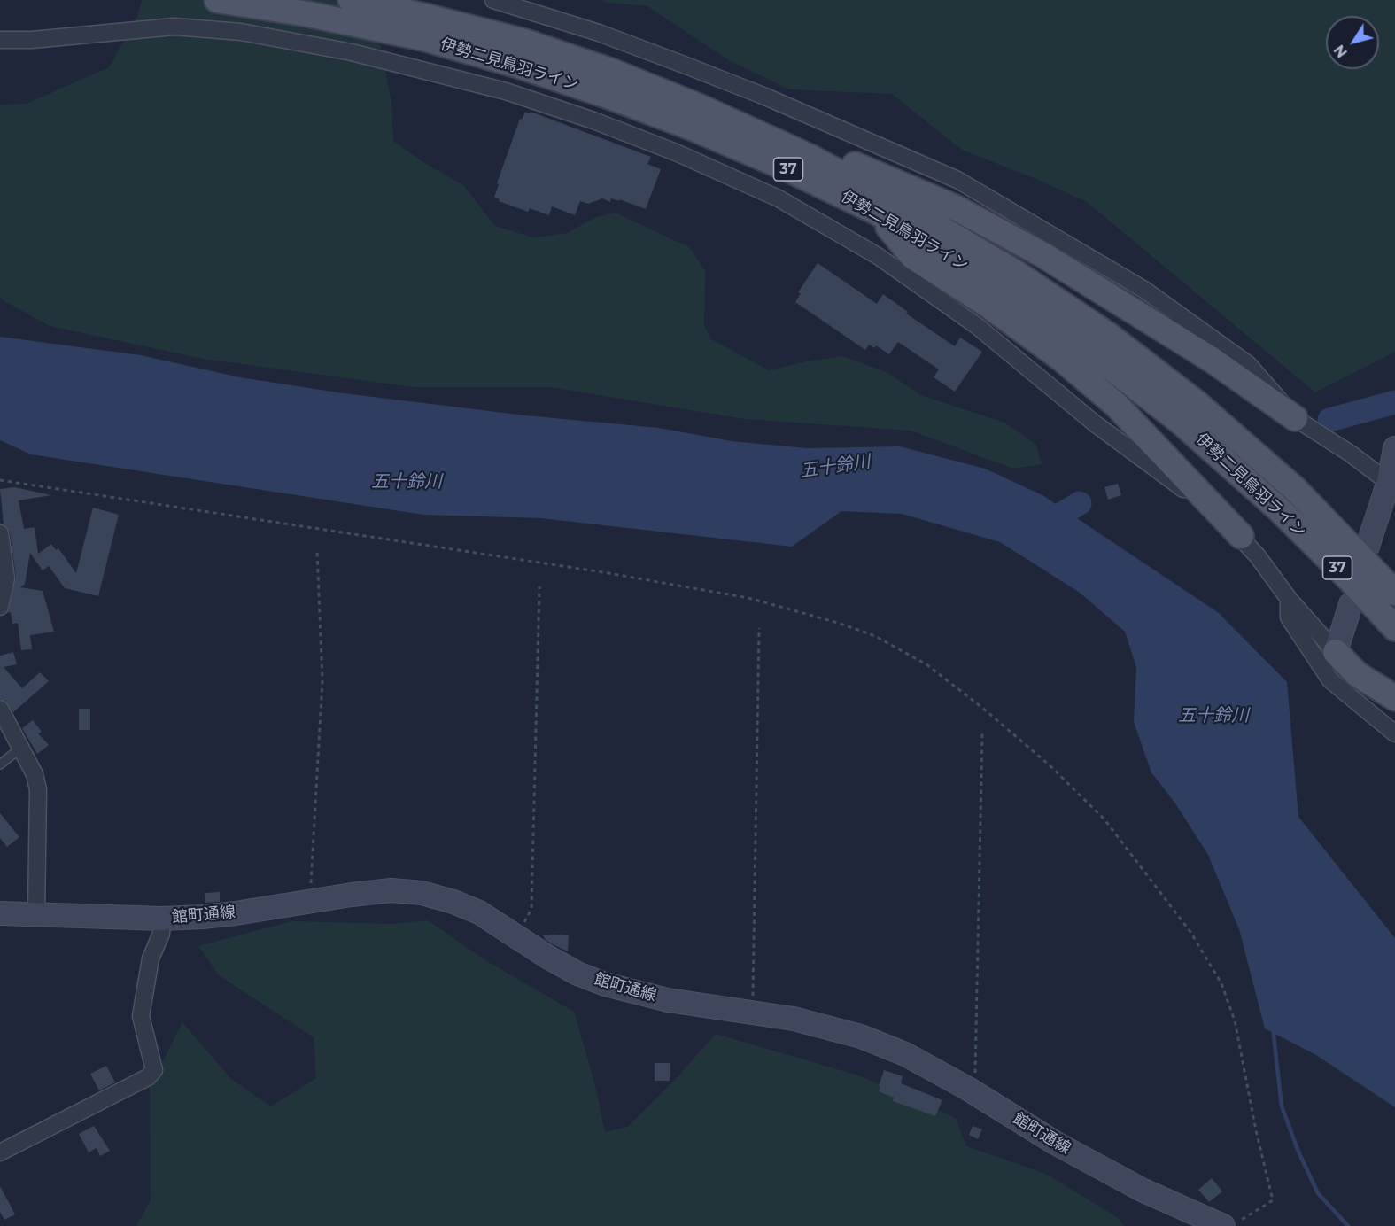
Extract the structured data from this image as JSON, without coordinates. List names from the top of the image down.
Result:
{
  "streets": {
    "main road": ["伊勢二見鳥羽ライン", "37", "館町通線"]
  },
  "water": ["五十鈴川"],
  "north": "bottom left"
}
